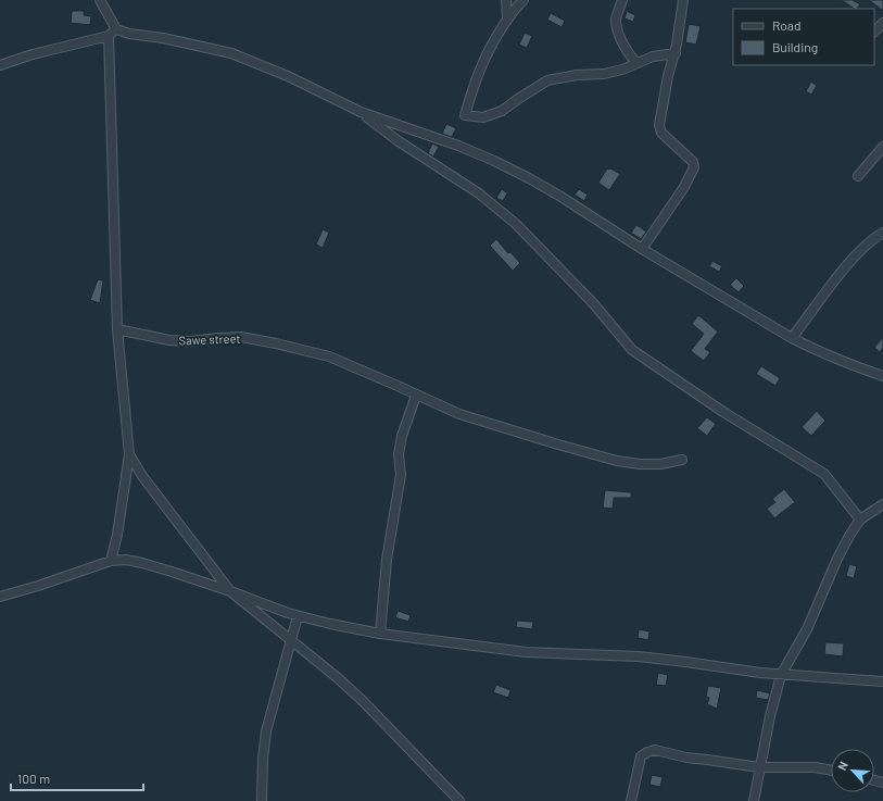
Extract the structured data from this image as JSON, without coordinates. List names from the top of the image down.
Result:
{
  "streets": {
    "street": ["Sawe street"]
  },
  "legend": ["Road", "Building"],
  "scale_bar": "100 m",
  "north": "top left"
}
